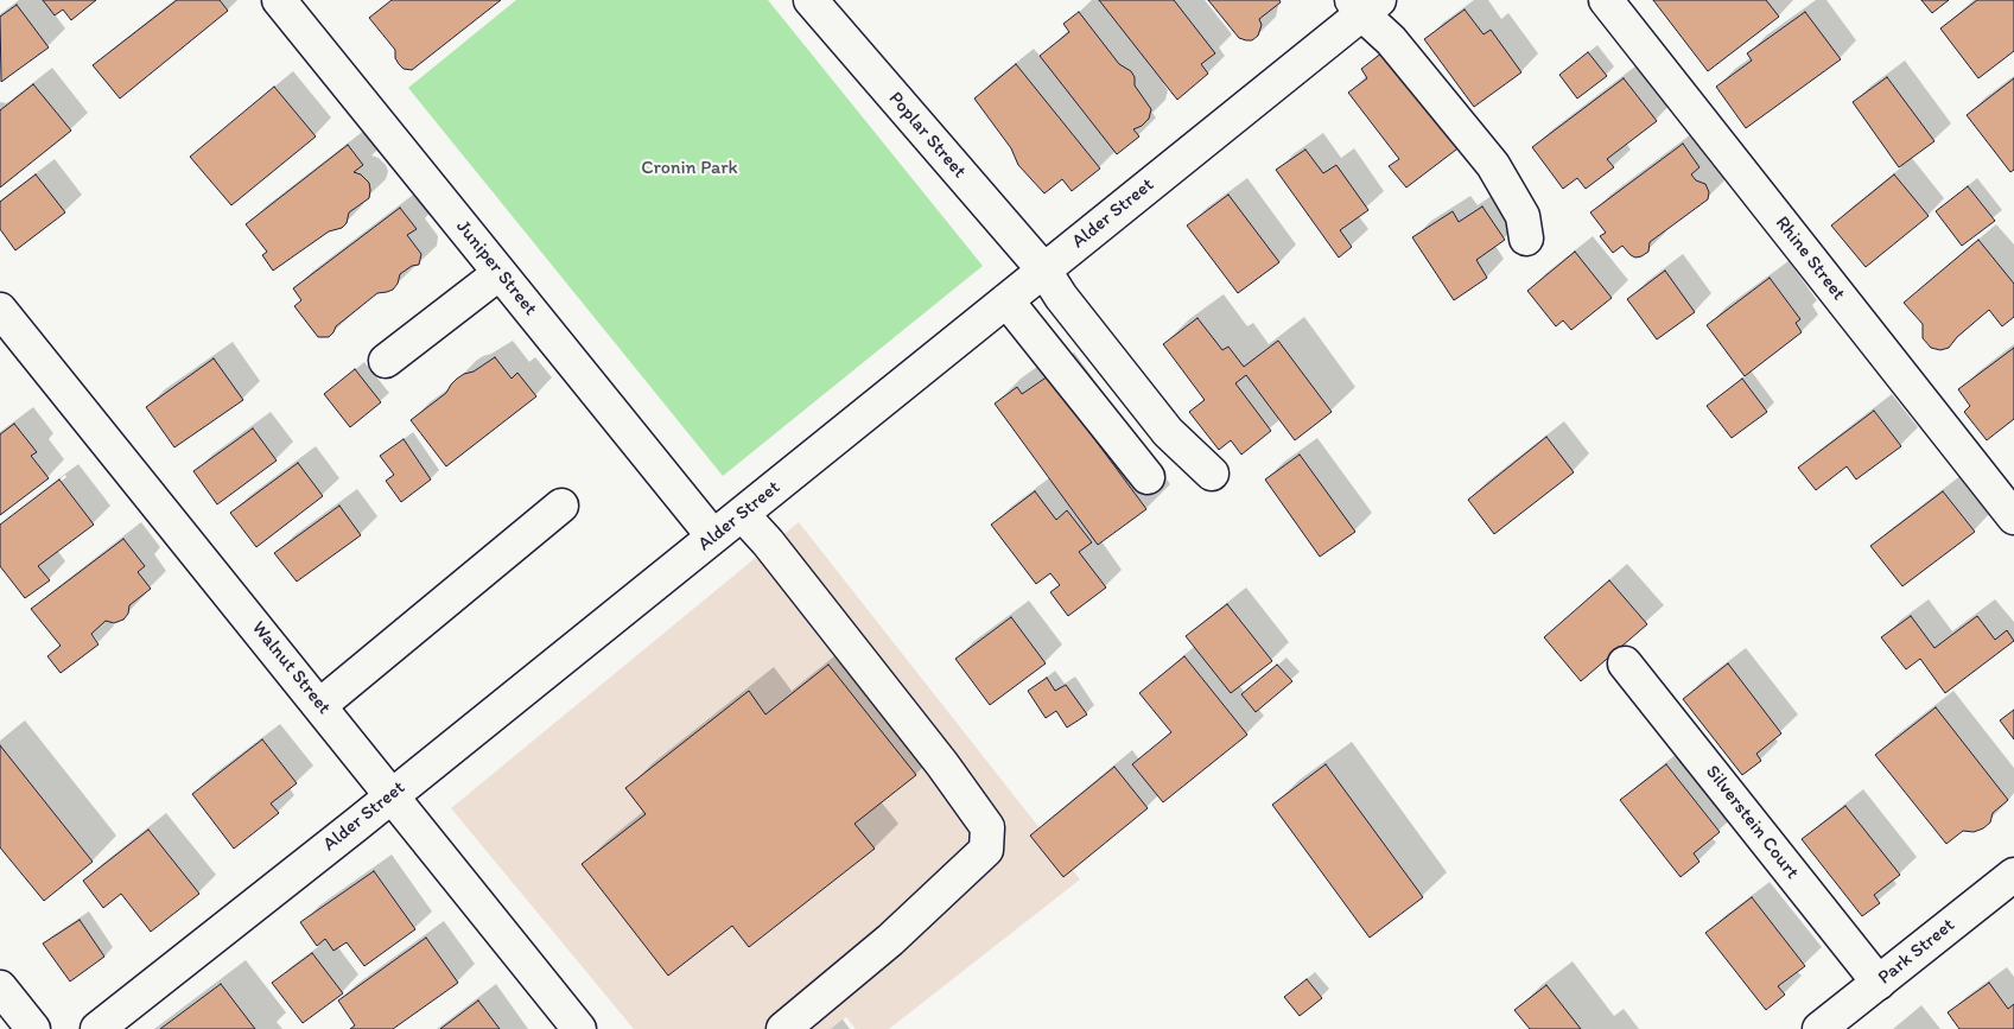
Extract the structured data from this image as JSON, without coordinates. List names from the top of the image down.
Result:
{
  "streets": {
    "street": [
      "Poplar Street",
      "Alder Street",
      "Rhine Street",
      "Juniper Street",
      "Walnut Street",
      "Silverstein Court",
      "Park Street"
    ]
  },
  "crossings": [
    ["Poplar Street", "Alder Street"],
    ["Alder Street", "Juniper Street"],
    ["Alder Street", "Walnut Street"],
    ["Silverstein Court", "Park Street"]
  ],
  "parks": ["Cronin Park"]
}
